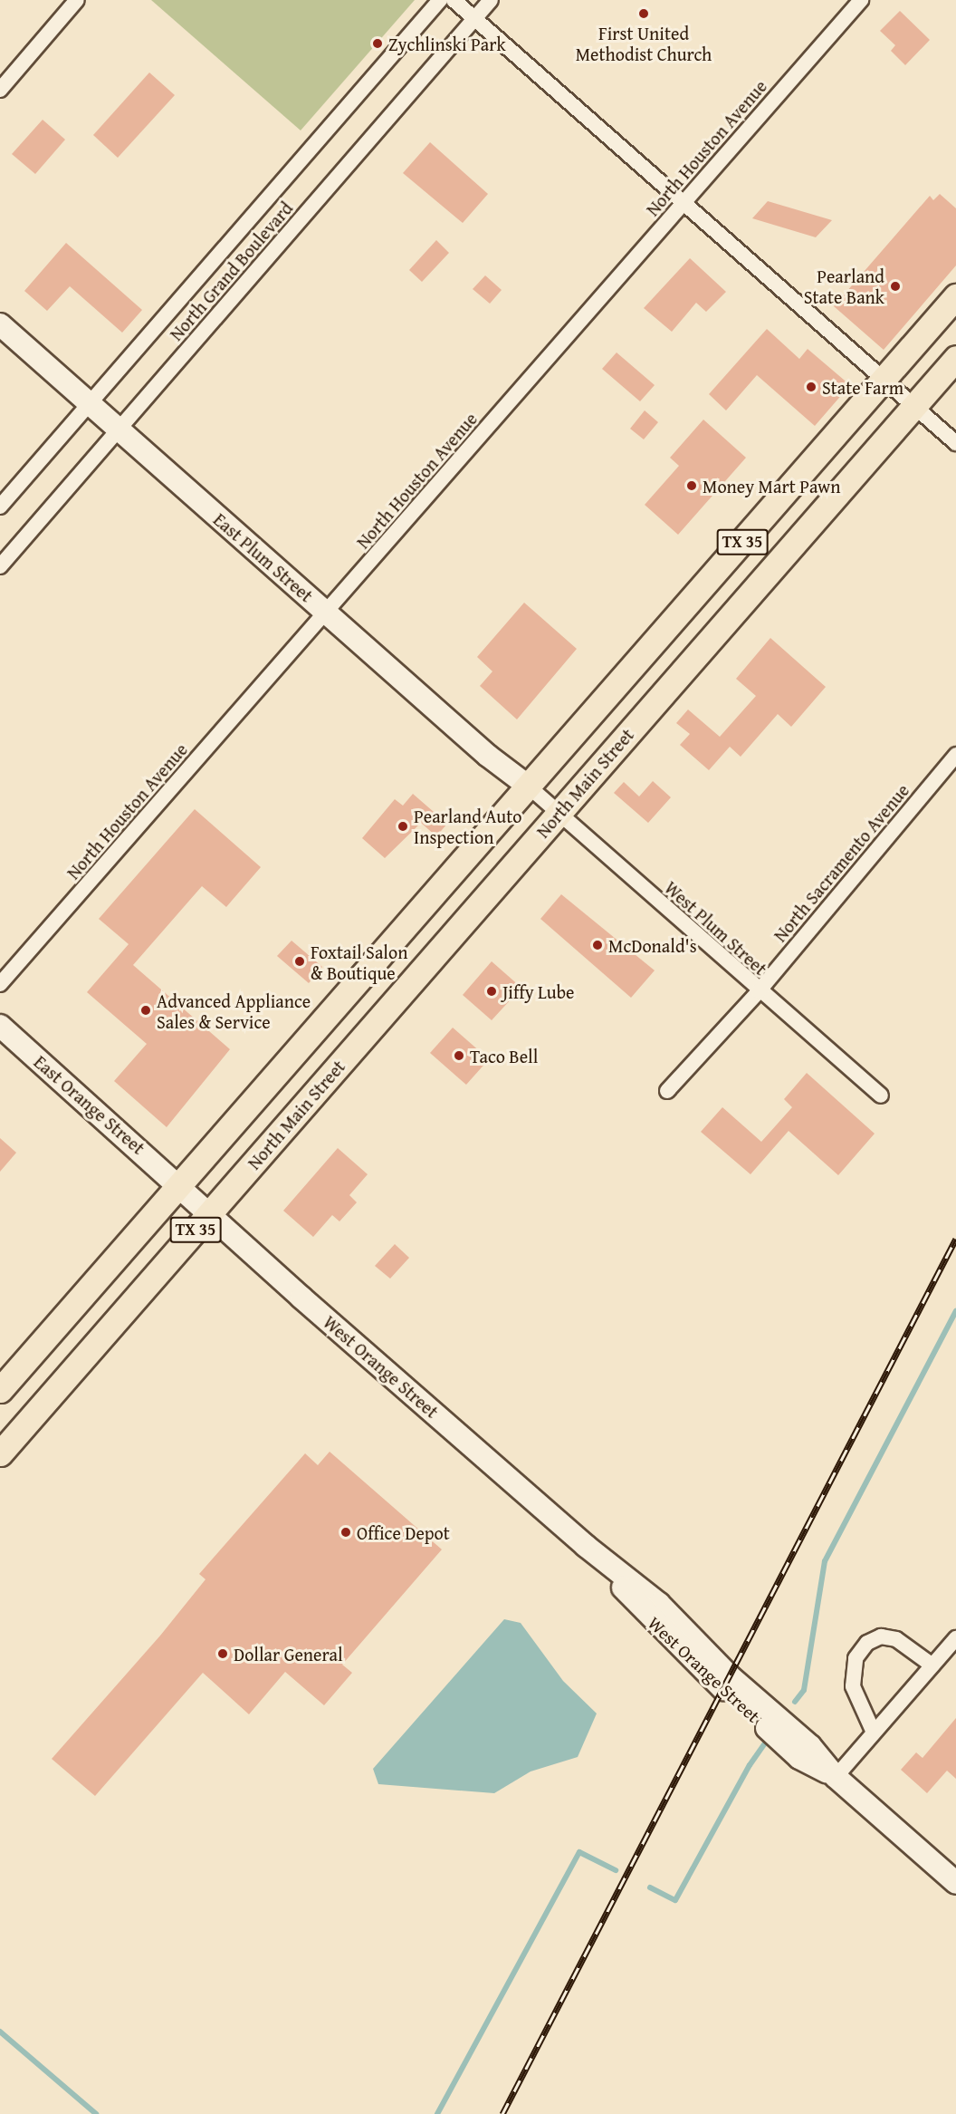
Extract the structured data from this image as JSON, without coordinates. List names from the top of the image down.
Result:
{
  "streets": {
    "main road": ["TX 35", "North Main Street"],
    "street": [
      "North Houston Avenue",
      "North Grand Boulevard",
      "East Plum Street",
      "North Sacramento Avenue",
      "West Plum Street",
      "East Orange Street",
      "West Orange Street"
    ]
  },
  "crossings": [
    ["North Houston Avenue", "East Plum Street"],
    ["North Grand Boulevard", "East Plum Street"],
    ["TX 35", "East Plum Street"],
    ["TX 35", "West Plum Street"],
    ["TX 35", "East Orange Street"],
    ["TX 35", "West Orange Street"],
    ["East Plum Street", "West Plum Street"],
    ["North Main Street", "West Plum Street"],
    ["North Main Street", "West Orange Street"],
    ["North Sacramento Avenue", "West Plum Street"],
    ["East Orange Street", "West Orange Street"]
  ],
  "places": [
    "First United Methodist Church",
    "Zychlinski Park",
    "Pearland State Bank",
    "State Farm",
    "Money Mart Pawn",
    "Pearland Auto Inspection",
    "McDonald's",
    "Foxtail Salon & Boutique",
    "Jiffy Lube",
    "Advanced Appliance Sales & Service",
    "Taco Bell",
    "Office Depot",
    "Dollar General"
  ]
}
